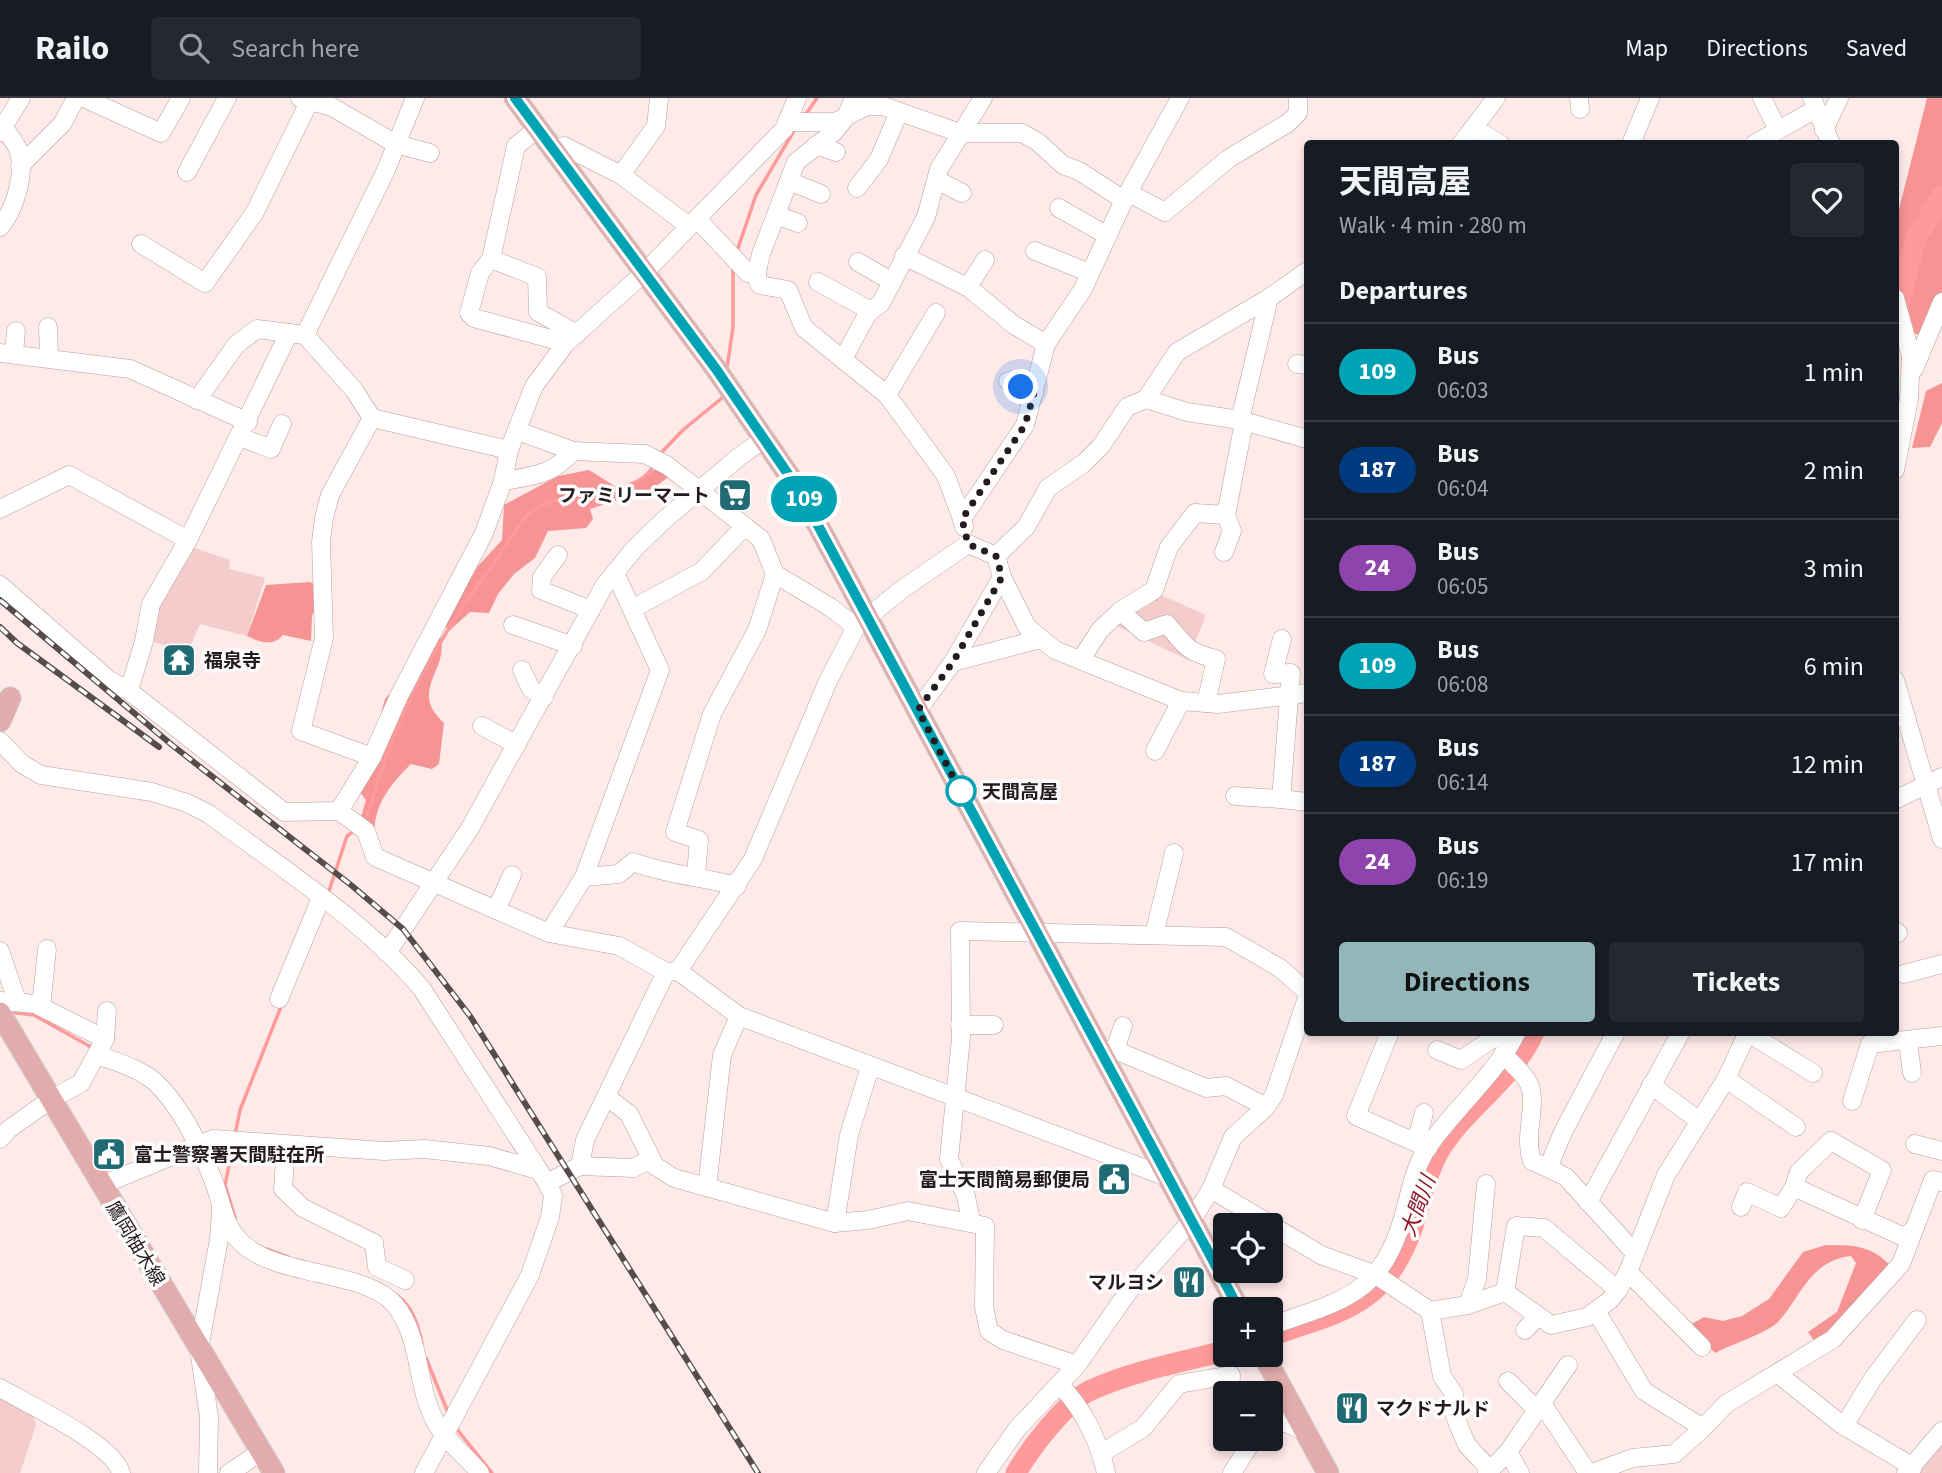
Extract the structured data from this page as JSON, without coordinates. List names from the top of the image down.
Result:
{
  "streets": {
    "main road": ["鷹岡柚木線"]
  },
  "water": ["大間川"],
  "places": {
    "supermarket": ["ファミリーマート"],
    "temple": ["福泉寺"],
    "other": ["天間高屋"],
    "public building": ["富士警察署天間駐在所", "富士天間簡易郵便局"],
    "restaurant": ["マルヨシ", "マクドナルド"]
  },
  "lines": ["bus line 109"],
  "page": {
    "header": "Railo",
    "search": "Search here",
    "nav": ["Map", "Directions", "Saved"],
    "on_map": "109",
    "heading": [
      ["天間高屋", "Walk · 4 min · 280 m"],
      "Departures"
    ],
    "list": [
      {
        "mark": "109",
        "name": "Bus",
        "note": "06:03",
        "value": "1 min"
      },
      {
        "mark": "187",
        "name": "Bus",
        "note": "06:04",
        "value": "2 min"
      },
      {
        "mark": "24",
        "name": "Bus",
        "note": "06:05",
        "value": "3 min"
      },
      {
        "mark": "109",
        "name": "Bus",
        "note": "06:08",
        "value": "6 min"
      },
      {
        "mark": "187",
        "name": "Bus",
        "note": "06:14",
        "value": "12 min"
      },
      {
        "mark": "24",
        "name": "Bus",
        "note": "06:19",
        "value": "17 min"
      }
    ],
    "buttons": ["Directions", "Tickets"],
    "map_buttons": ["+", "−"]
  }
}
